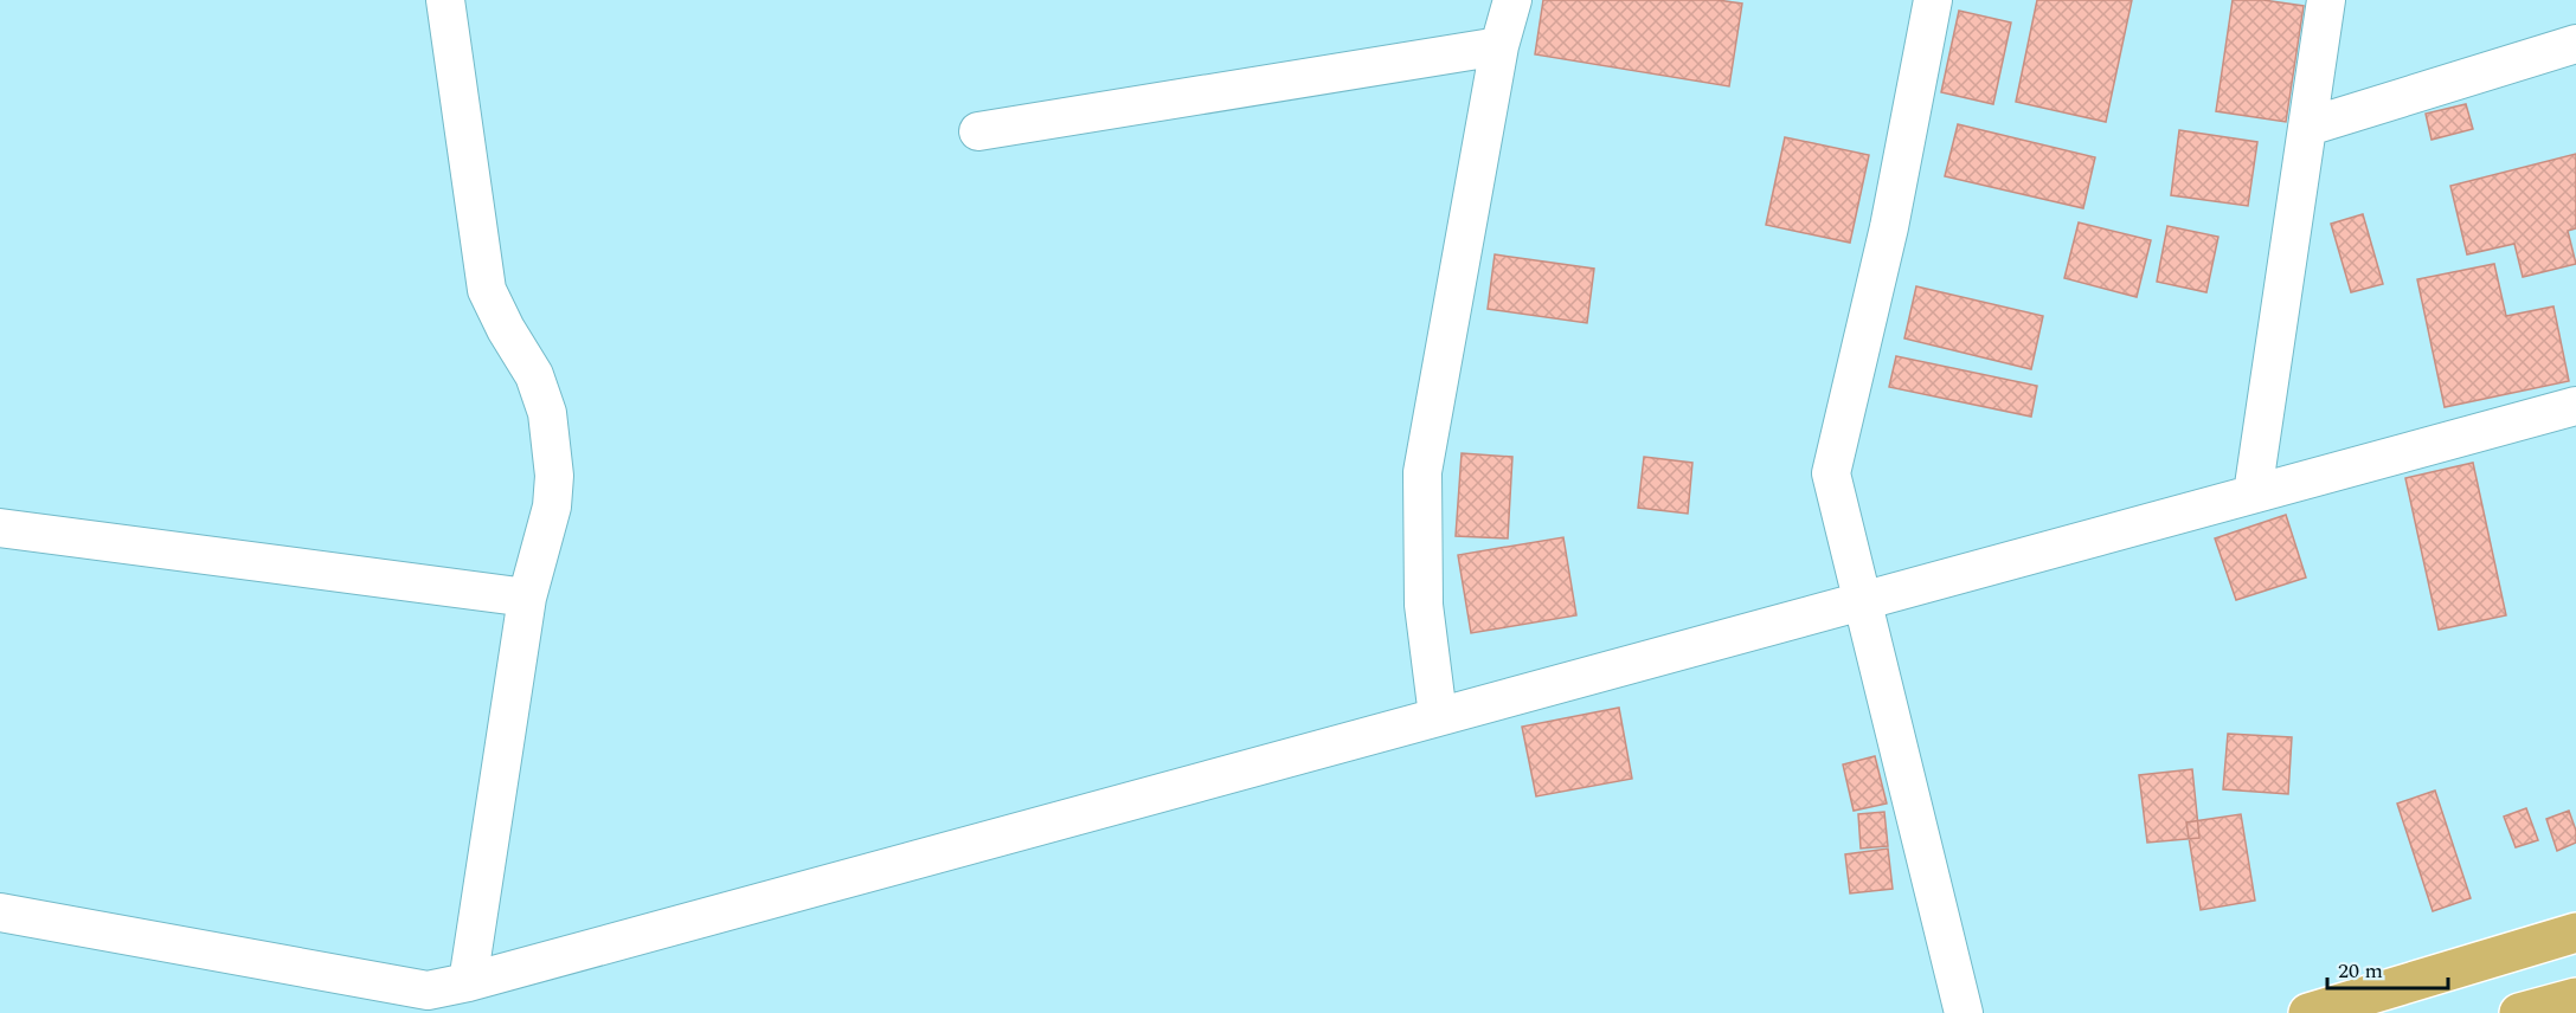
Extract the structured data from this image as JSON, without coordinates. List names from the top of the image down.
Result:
{
  "scale_bar": "20 m"
}
